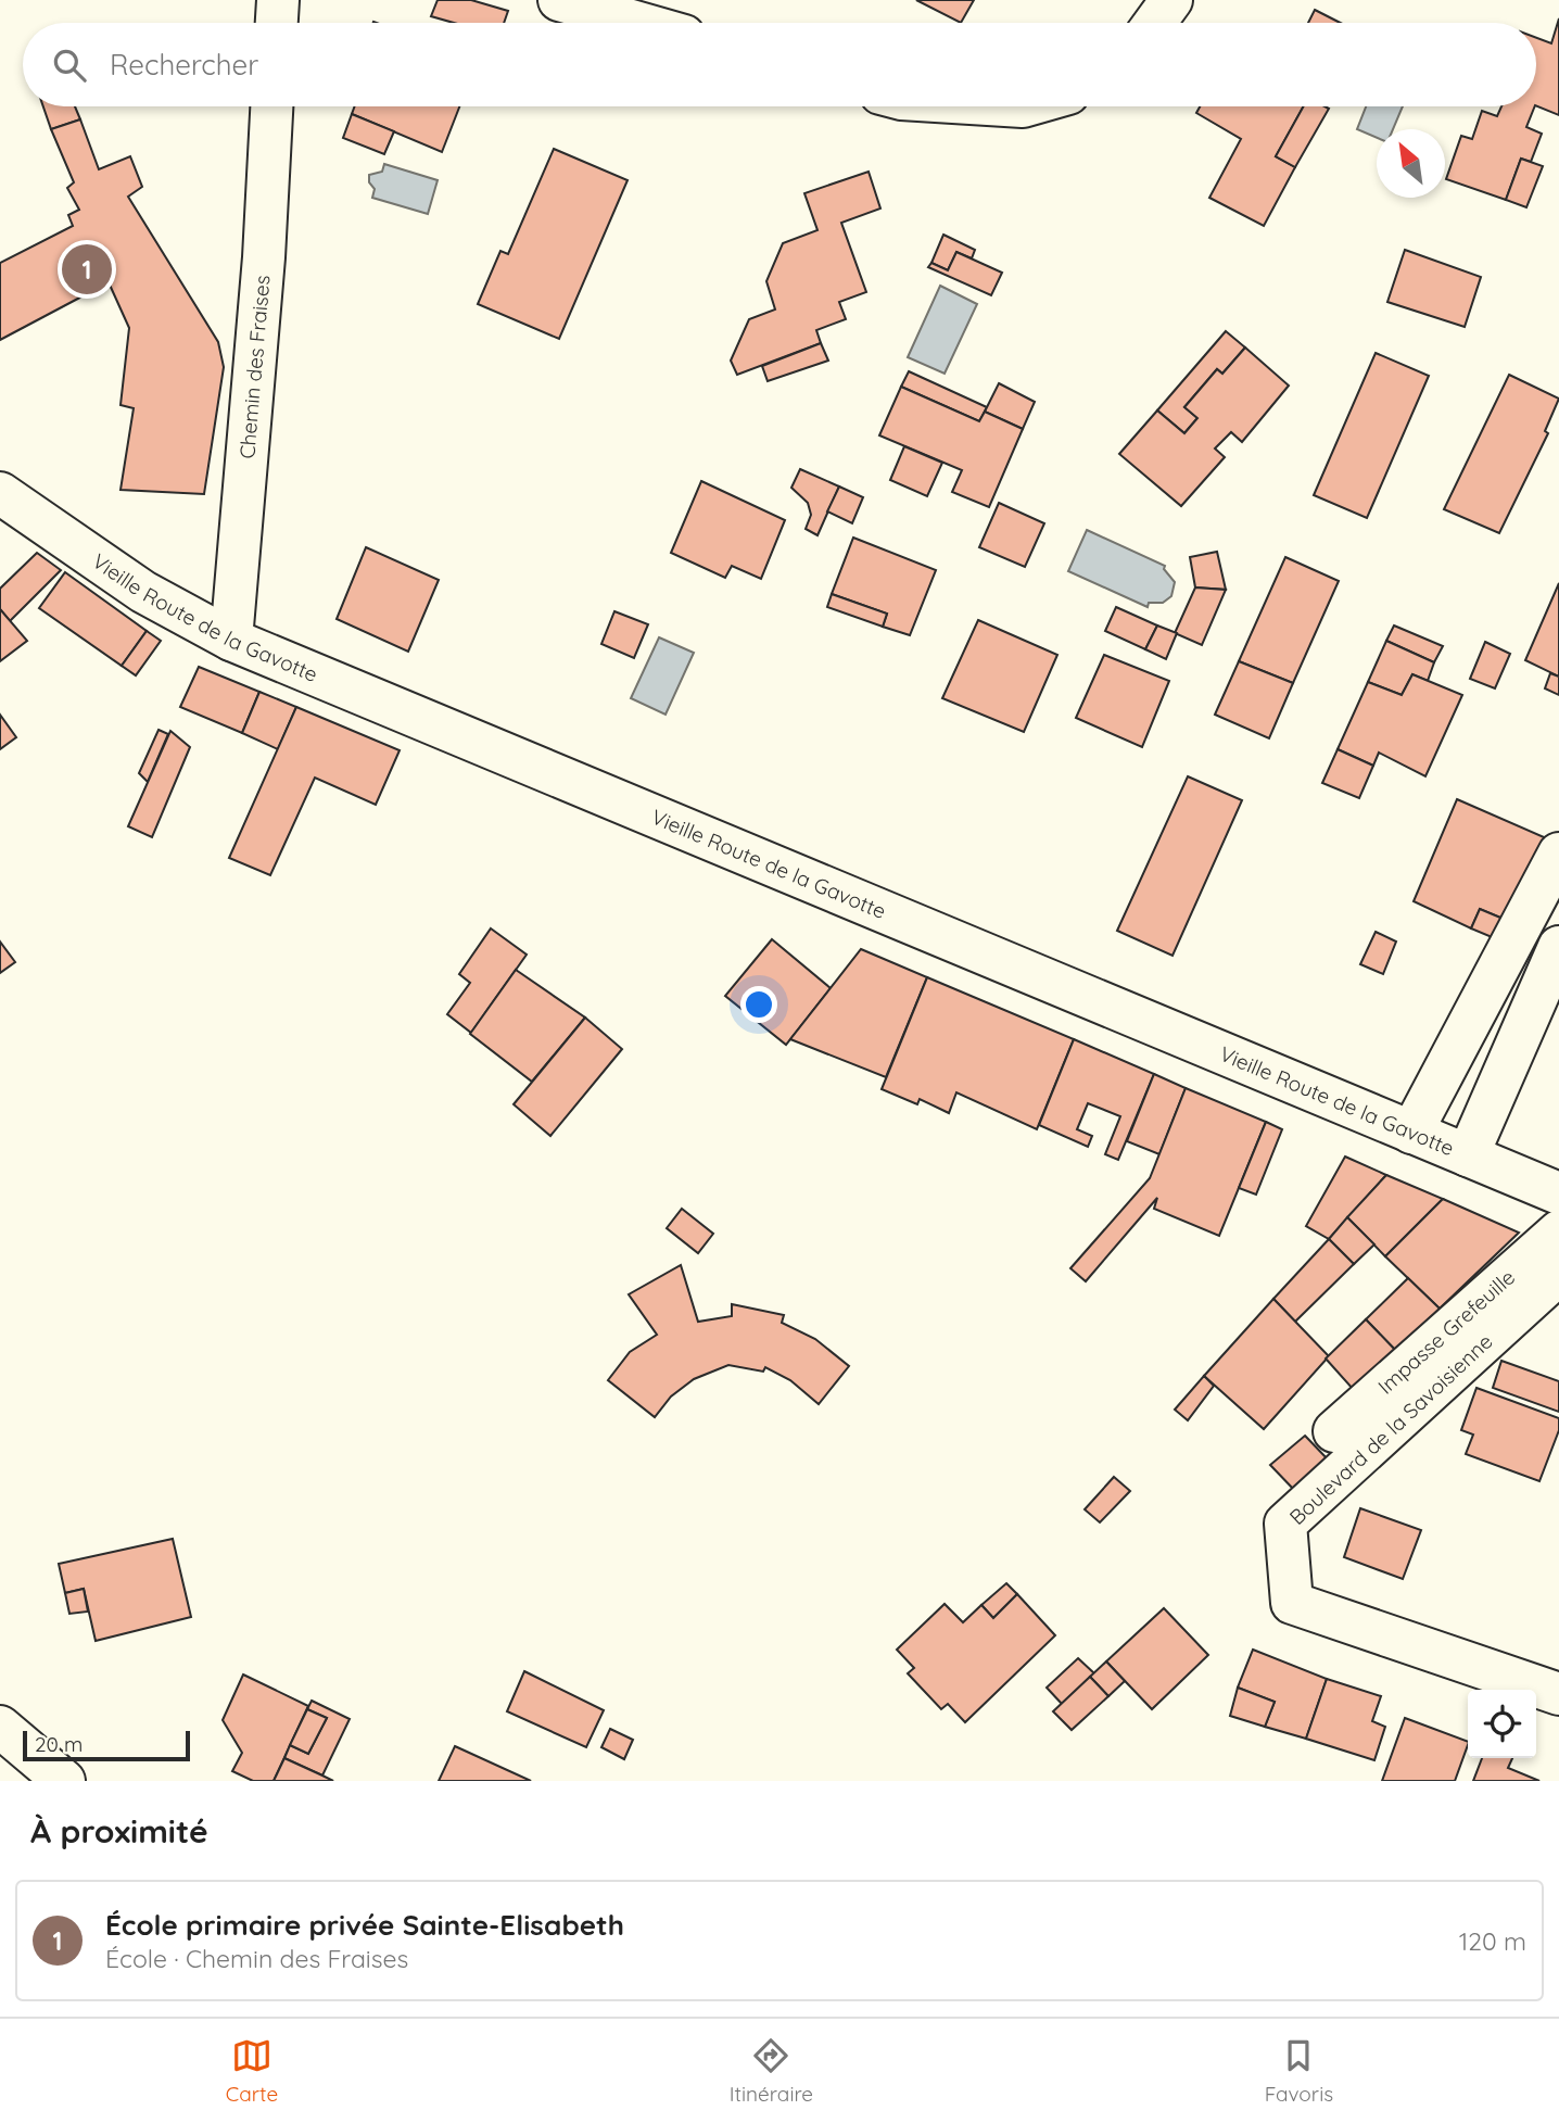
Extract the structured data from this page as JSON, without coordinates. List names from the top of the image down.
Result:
{
  "streets": {
    "street": [
      "Chemin des Fraises",
      "Vieille Route de la Gavotte",
      "Impasse Grefeuille",
      "Boulevard de la Savoisienne"
    ]
  },
  "crossings": [
    ["Chemin des Fraises", "Vieille Route de la Gavotte"]
  ],
  "scale_bar": "20 m",
  "north": "top left",
  "page": {
    "search": "Rechercher",
    "pins": "1",
    "scale": "20 m",
    "heading": "À proximité",
    "list": [
      {
        "mark": "1",
        "name": "École primaire privée Sainte-Elisabeth",
        "note": "École · Chemin des Fraises",
        "value": "120 m"
      }
    ],
    "nav": ["Carte", "Itinéraire", "Favoris"]
  }
}
